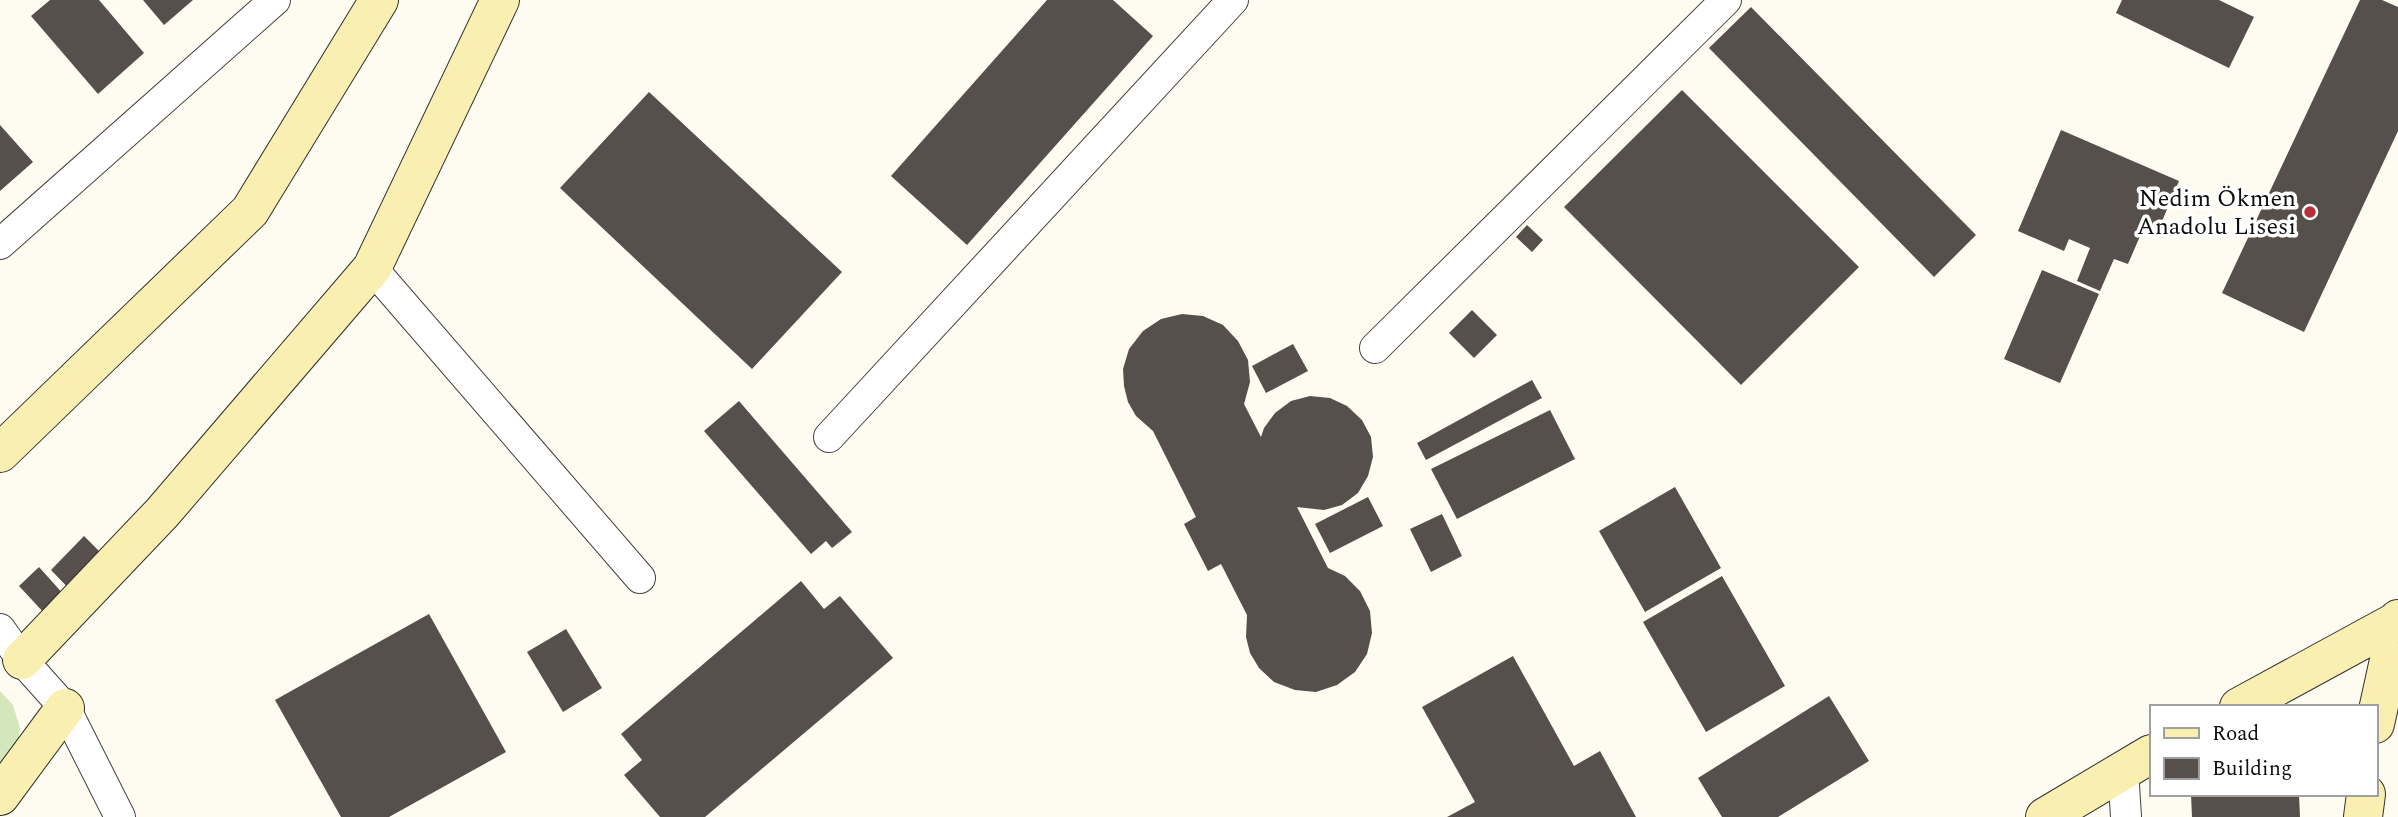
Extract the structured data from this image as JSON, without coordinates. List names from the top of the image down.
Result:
{
  "places": ["Nedim Ökmen Anadolu Lisesi"],
  "legend": ["Road", "Building"]
}
